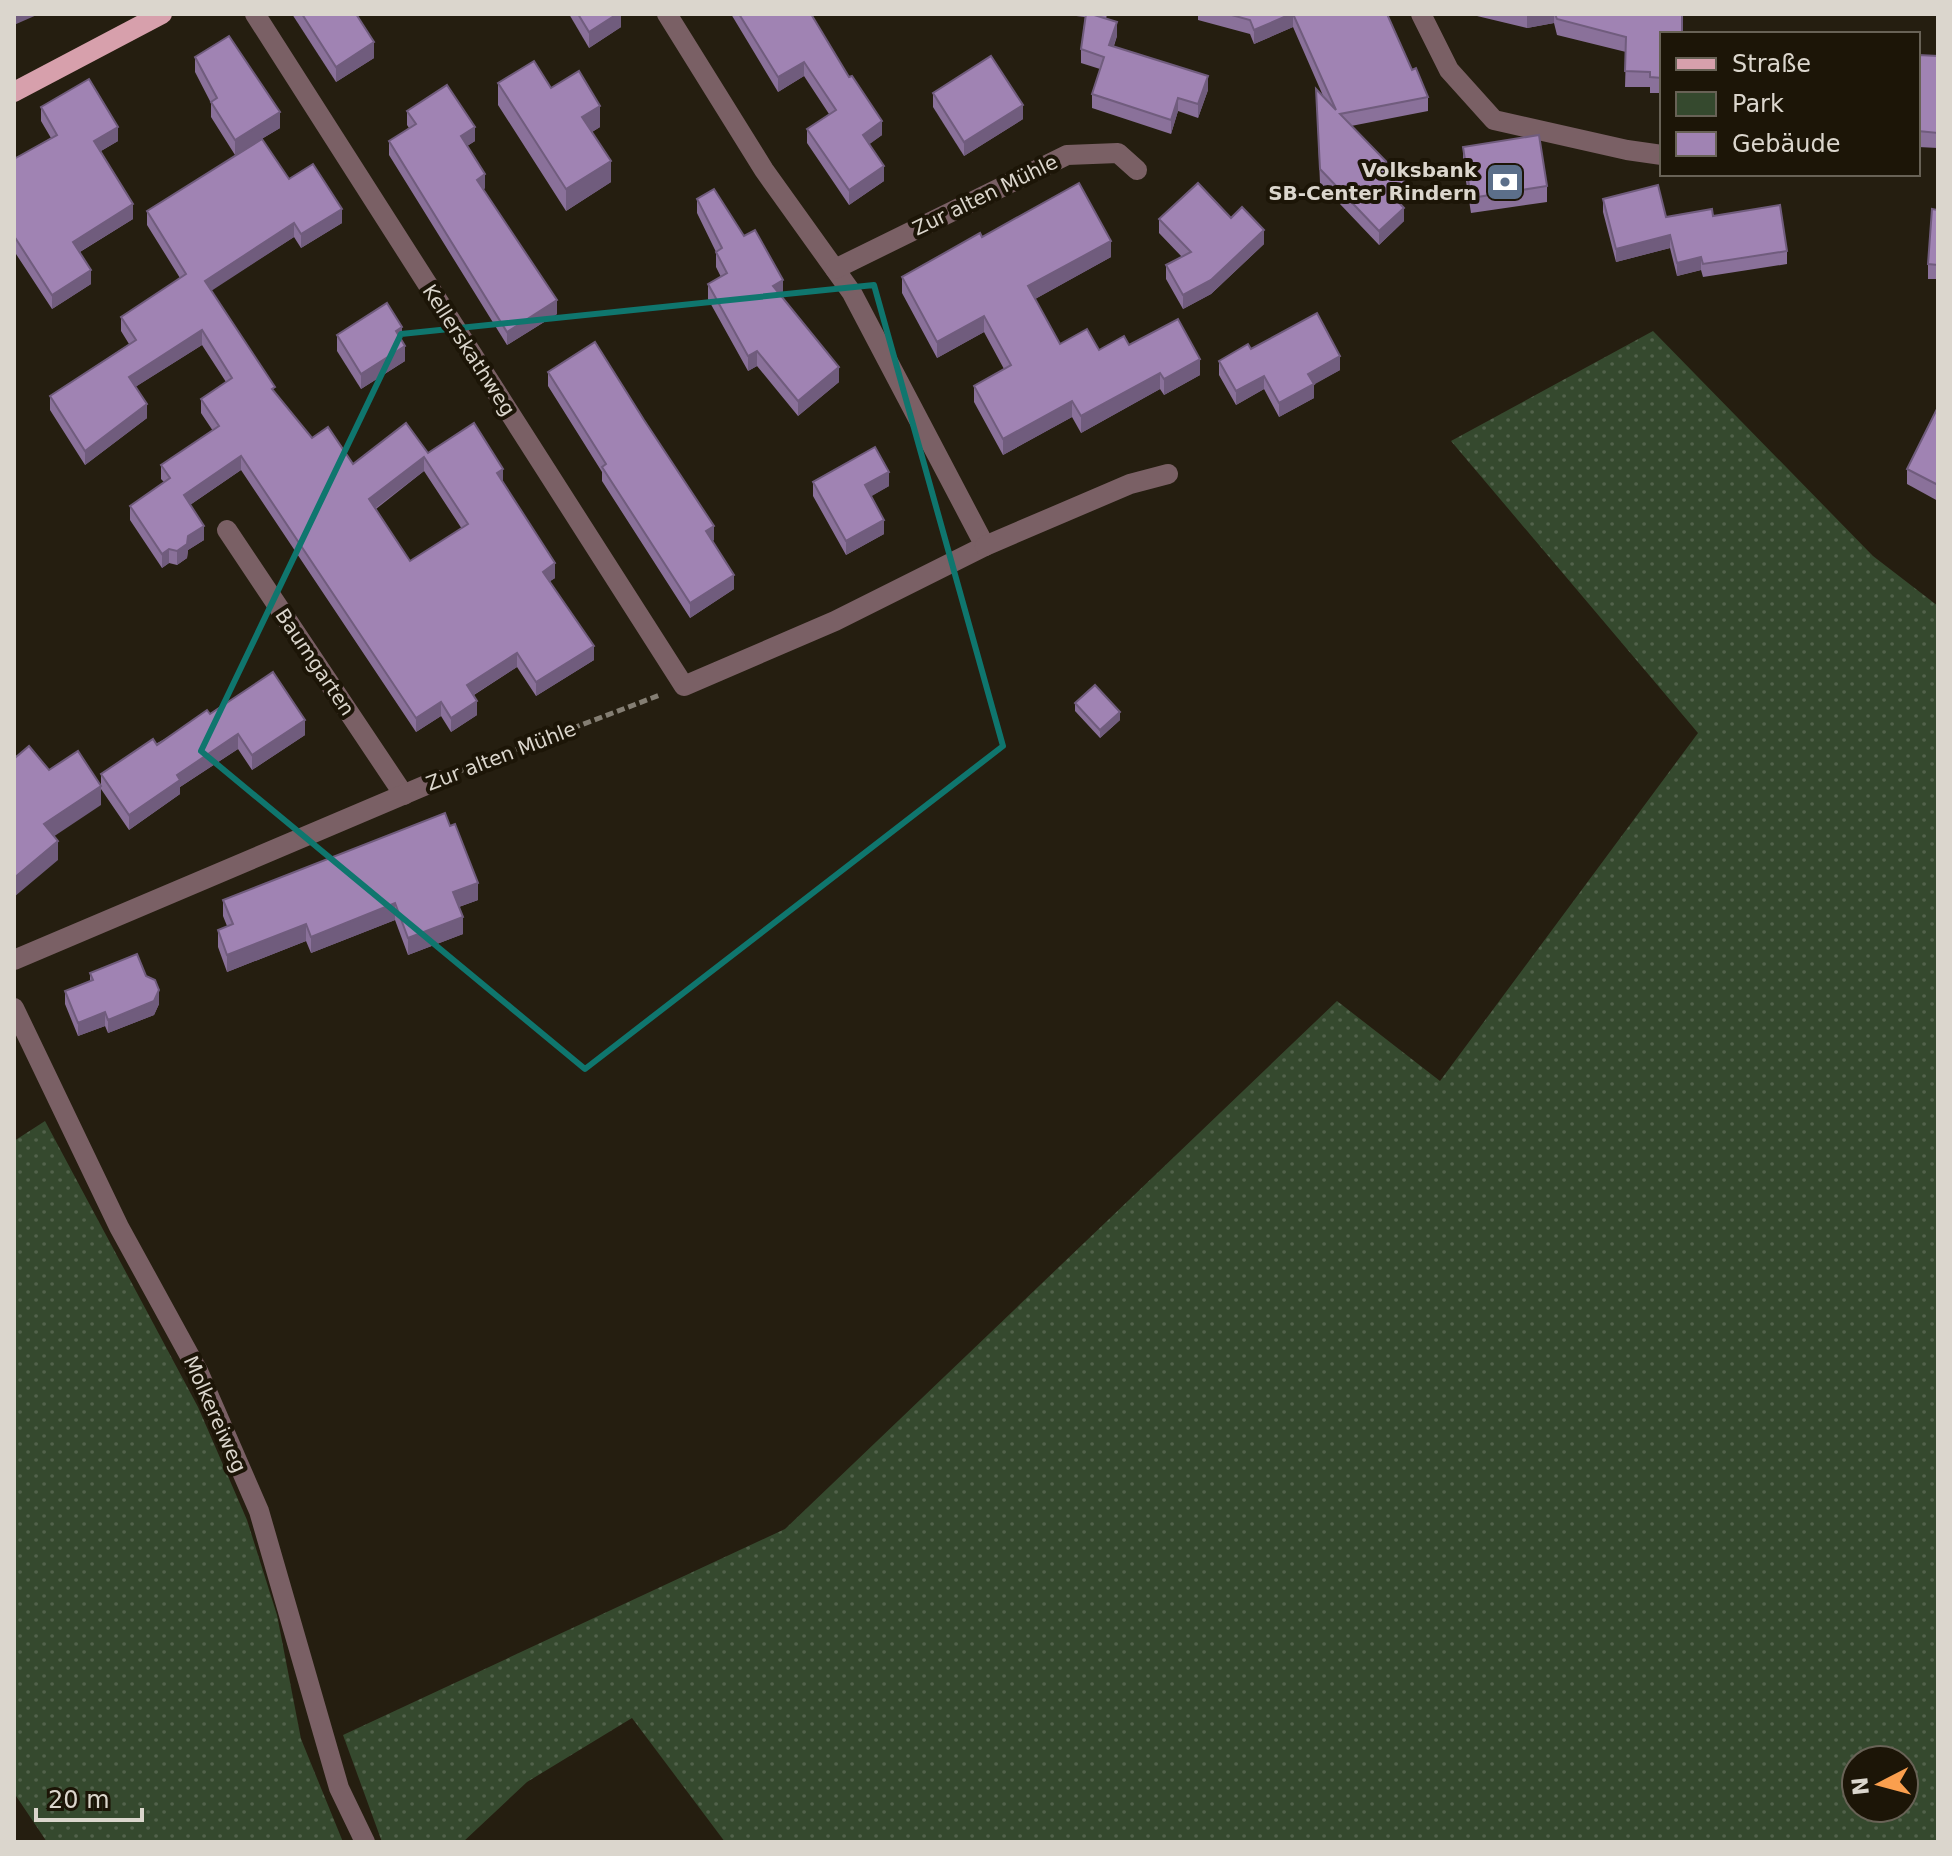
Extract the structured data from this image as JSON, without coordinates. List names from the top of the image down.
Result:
{
  "streets": {
    "street": [
      "Zur alten Mühle",
      "Kellerskathweg",
      "Baumgarten",
      "Molkereiweg"
    ]
  },
  "crossings": [
    ["Zur alten Mühle", "Kellerskathweg"],
    ["Zur alten Mühle", "Baumgarten"]
  ],
  "places": {
    "bank": ["Volksbank SB-Center Rindern"]
  },
  "legend": ["Straße", "Park", "Gebäude"],
  "scale_bar": "20 m",
  "north": "left"
}
